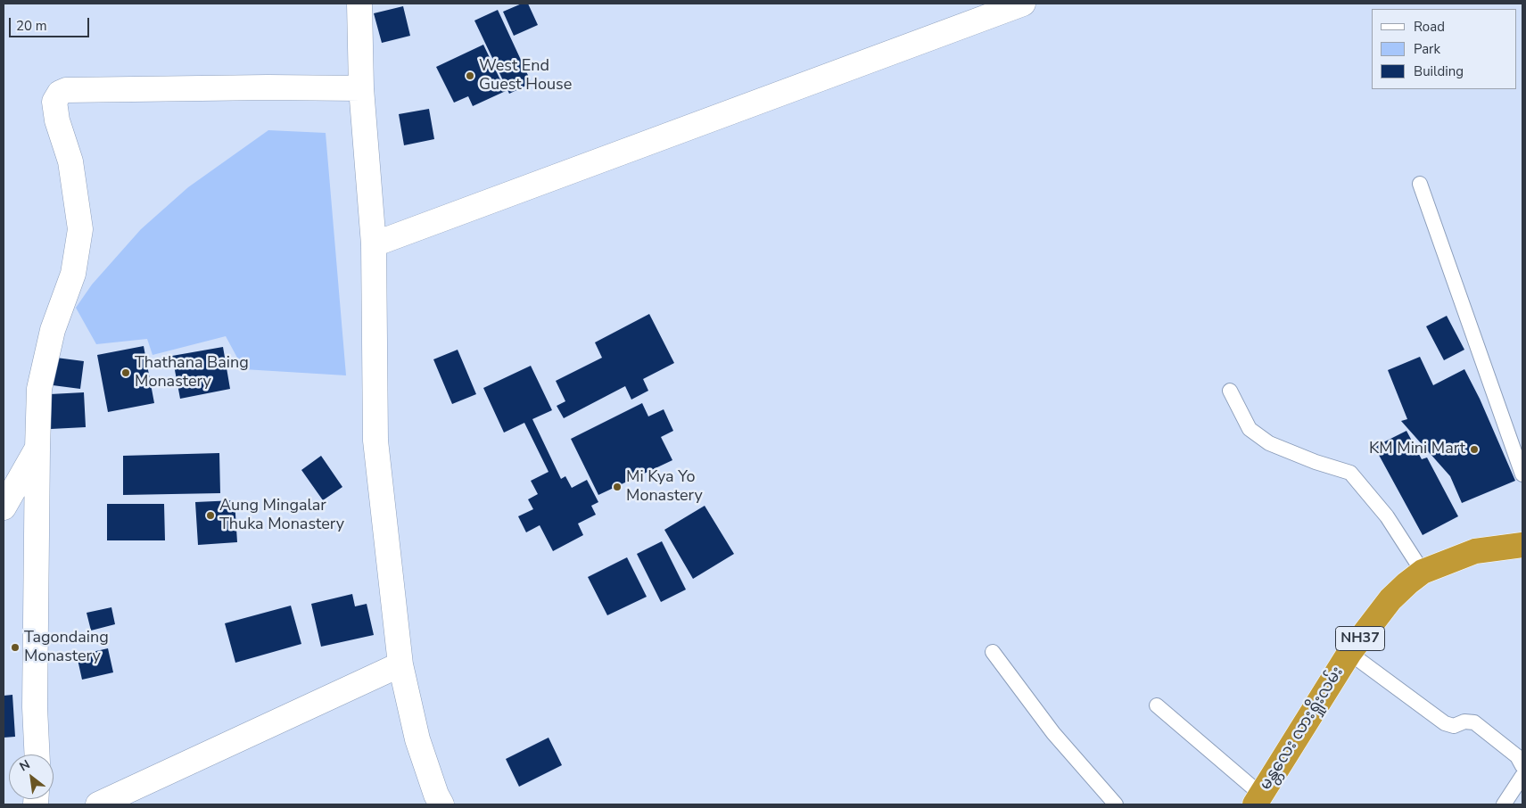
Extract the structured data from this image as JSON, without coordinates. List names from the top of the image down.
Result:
{
  "streets": {
    "highway": ["NH37", "မန္တလေး လားရှိုးလမ်း"]
  },
  "places": [
    "West End Guest House",
    "Thathana Baing Monastery",
    "KM Mini Mart",
    "Mi Kya Yo Monastery",
    "Aung Mingalar Thuka Monastery",
    "Tagondaing Monastery"
  ],
  "legend": ["Road", "Park", "Building"],
  "scale_bar": "20 m",
  "north": "top left"
}
